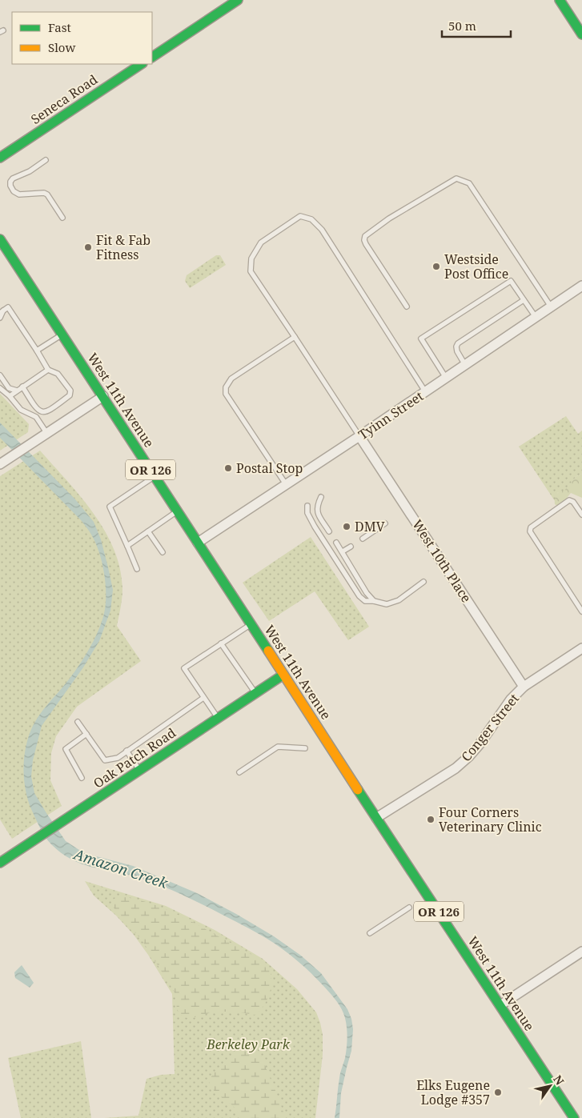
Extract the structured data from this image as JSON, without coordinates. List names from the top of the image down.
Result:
{
  "streets": {
    "main road": [
      "Seneca Road",
      "West 11th Avenue",
      "OR 126",
      "Oak Patch Road"
    ],
    "street": ["Tyinn Street", "West 10th Place", "Conger Street"]
  },
  "crossings": [
    ["West 11th Avenue", "Tyinn Street"],
    ["West 11th Avenue", "Conger Street"],
    ["West 11th Avenue", "Oak Patch Road"],
    ["Tyinn Street", "West 10th Place"],
    ["West 10th Place", "Conger Street"]
  ],
  "water": ["Amazon Creek"],
  "parks": ["Berkeley Park"],
  "places": [
    "Fit & Fab Fitness",
    "Westside Post Office",
    "Postal Stop",
    "DMV",
    "Four Corners Veterinary Clinic",
    "Elks Eugene Lodge #357"
  ],
  "legend": ["Fast", "Slow"],
  "scale_bar": "50 m",
  "north": "top right"
}
